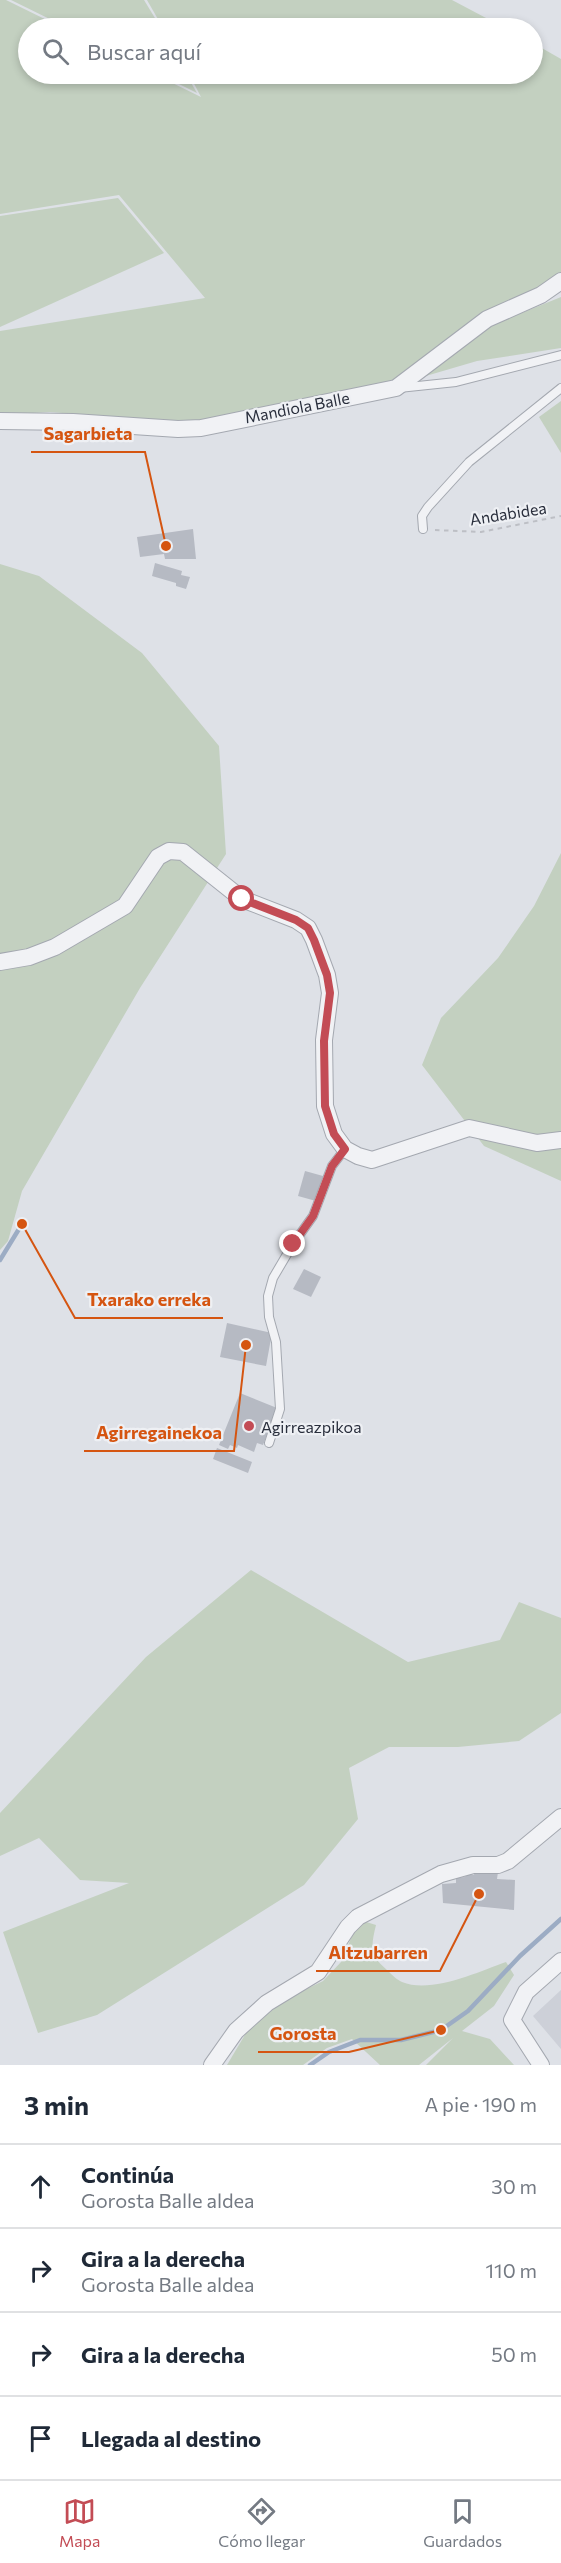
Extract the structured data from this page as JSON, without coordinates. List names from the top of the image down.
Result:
{
  "streets": {
    "street": ["Mandiola Balle"],
    "path": ["Andabidea"]
  },
  "places": [
    "Sagarbieta",
    "Txarako erreka",
    "Agirregainekoa",
    "Agirreazpikoa",
    "Altzubarren",
    "Gorosta"
  ],
  "page": {
    "search": "Buscar aquí",
    "heading": ["3 min", "A pie · 190 m"],
    "list": [
      ["Continúa", "Gorosta Balle aldea", "30 m"],
      ["Gira a la derecha", "Gorosta Balle aldea", "110 m"],
      ["Gira a la derecha", "50 m"],
      "Llegada al destino"
    ],
    "nav": ["Mapa", "Cómo llegar", "Guardados"]
  }
}
